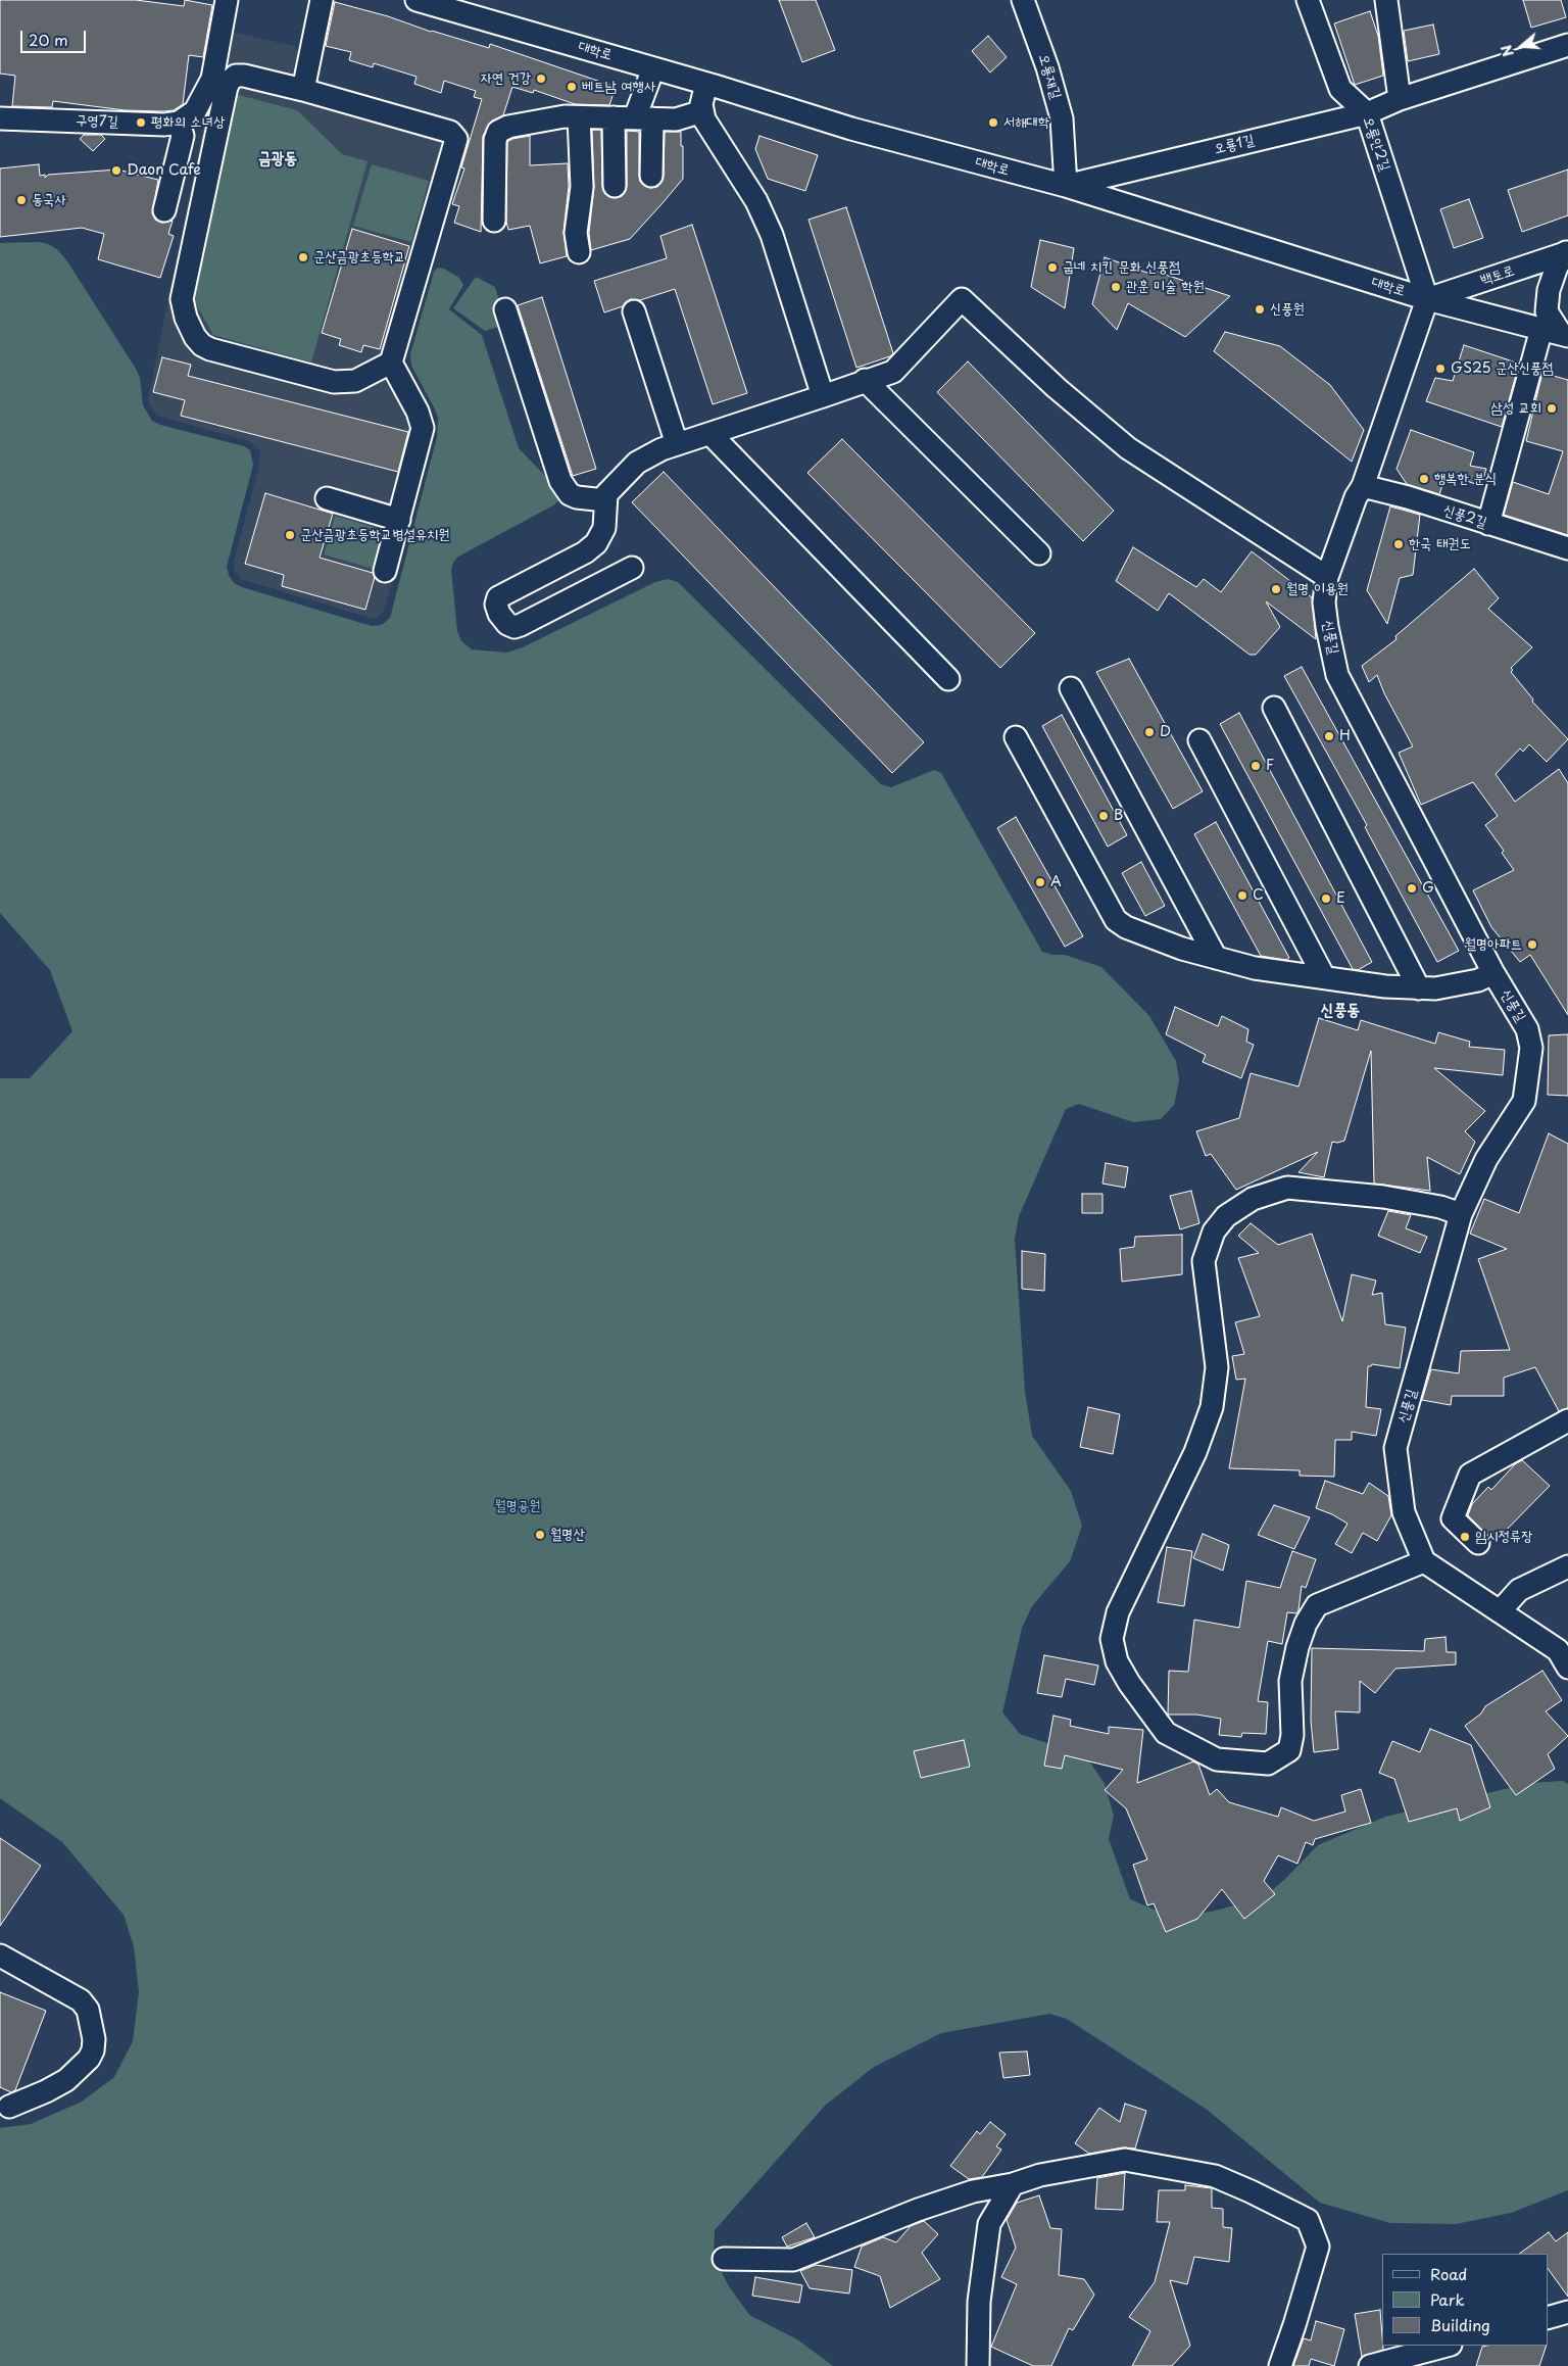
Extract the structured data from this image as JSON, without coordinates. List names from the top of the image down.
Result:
{
  "streets": {
    "street": [
      "대학로",
      "오룡재길",
      "구영7길",
      "오룡안2길",
      "오룡1길",
      "백토로",
      "신풍2길",
      "신풍길"
    ]
  },
  "crossings": [
    ["대학로", "오룡재길"],
    ["대학로", "오룡안2길"],
    ["대학로", "오룡1길"],
    ["대학로", "백토로"],
    ["대학로", "신풍길"],
    ["오룡재길", "오룡1길"],
    ["오룡안2길", "오룡1길"],
    ["오룡안2길", "백토로"],
    ["오룡안2길", "신풍길"],
    ["백토로", "신풍길"],
    ["신풍2길", "신풍길"]
  ],
  "districts": ["금광동", "신풍동"],
  "parks": ["월명공원"],
  "places": [
    "자연 건강",
    "베트남 여행사",
    "평화의 소녀상",
    "서해대학",
    "Daon Cafe",
    "동국사",
    "군산금광초등학교",
    "굽네 치킨 문화 신풍점",
    "관훈 미술 학원",
    "신풍원",
    "GS25 군산신풍점",
    "삼성 교회",
    "행복한 분식",
    "군산금광초등학교병설유치원",
    "한국 태권도",
    "월명 이용원",
    "D",
    "H",
    "F",
    "B",
    "A",
    "G",
    "C",
    "E",
    "월명아파트",
    "월명산",
    "임시정류장"
  ],
  "legend": ["Road", "Park", "Building"],
  "scale_bar": "20 m",
  "north": "left"
}
